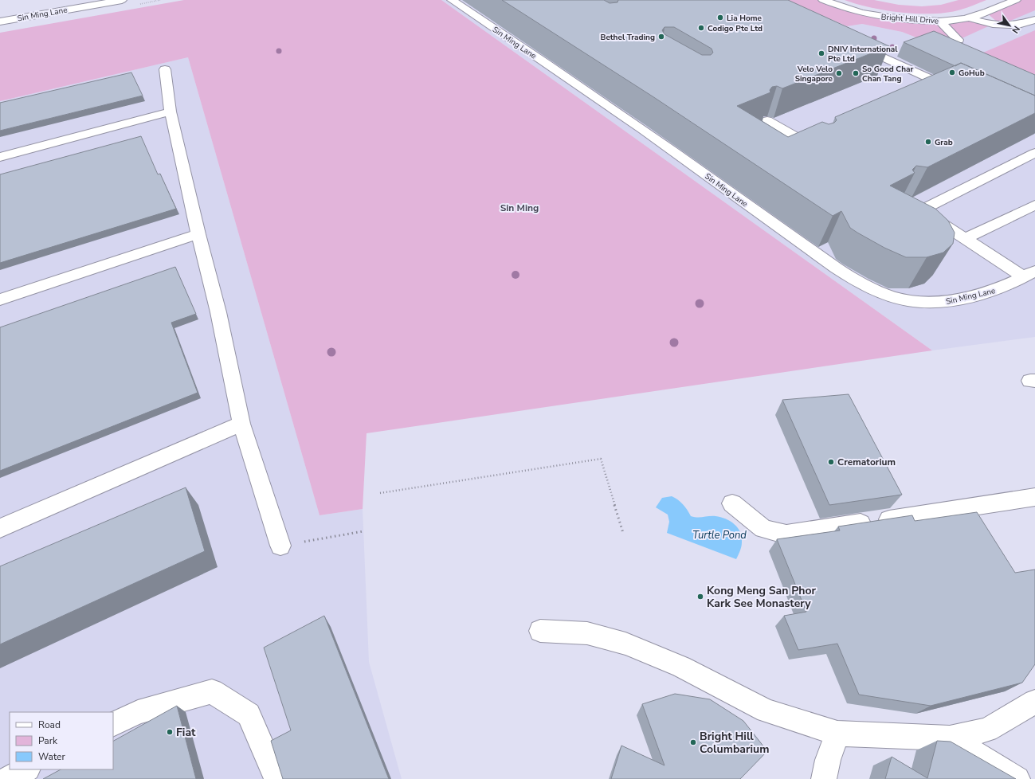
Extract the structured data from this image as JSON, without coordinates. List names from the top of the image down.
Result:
{
  "streets": {
    "street": ["Sin Ming Lane", "Bright Hill Drive"]
  },
  "districts": ["Sin Ming"],
  "water": ["Turtle Pond"],
  "places": [
    "Lia Home",
    "Codigo Pte Ltd",
    "Bethel Trading",
    "DNIV International Pte Ltd",
    "GoHub",
    "Velo Velo Singapore",
    "So Good Char Chan Tang",
    "Grab",
    "Crematorium",
    "Kong Meng San Phor Kark See Monastery",
    "Fiat",
    "Bright Hill Columbarium"
  ],
  "legend": ["Road", "Park", "Water"],
  "north": "bottom right"
}
